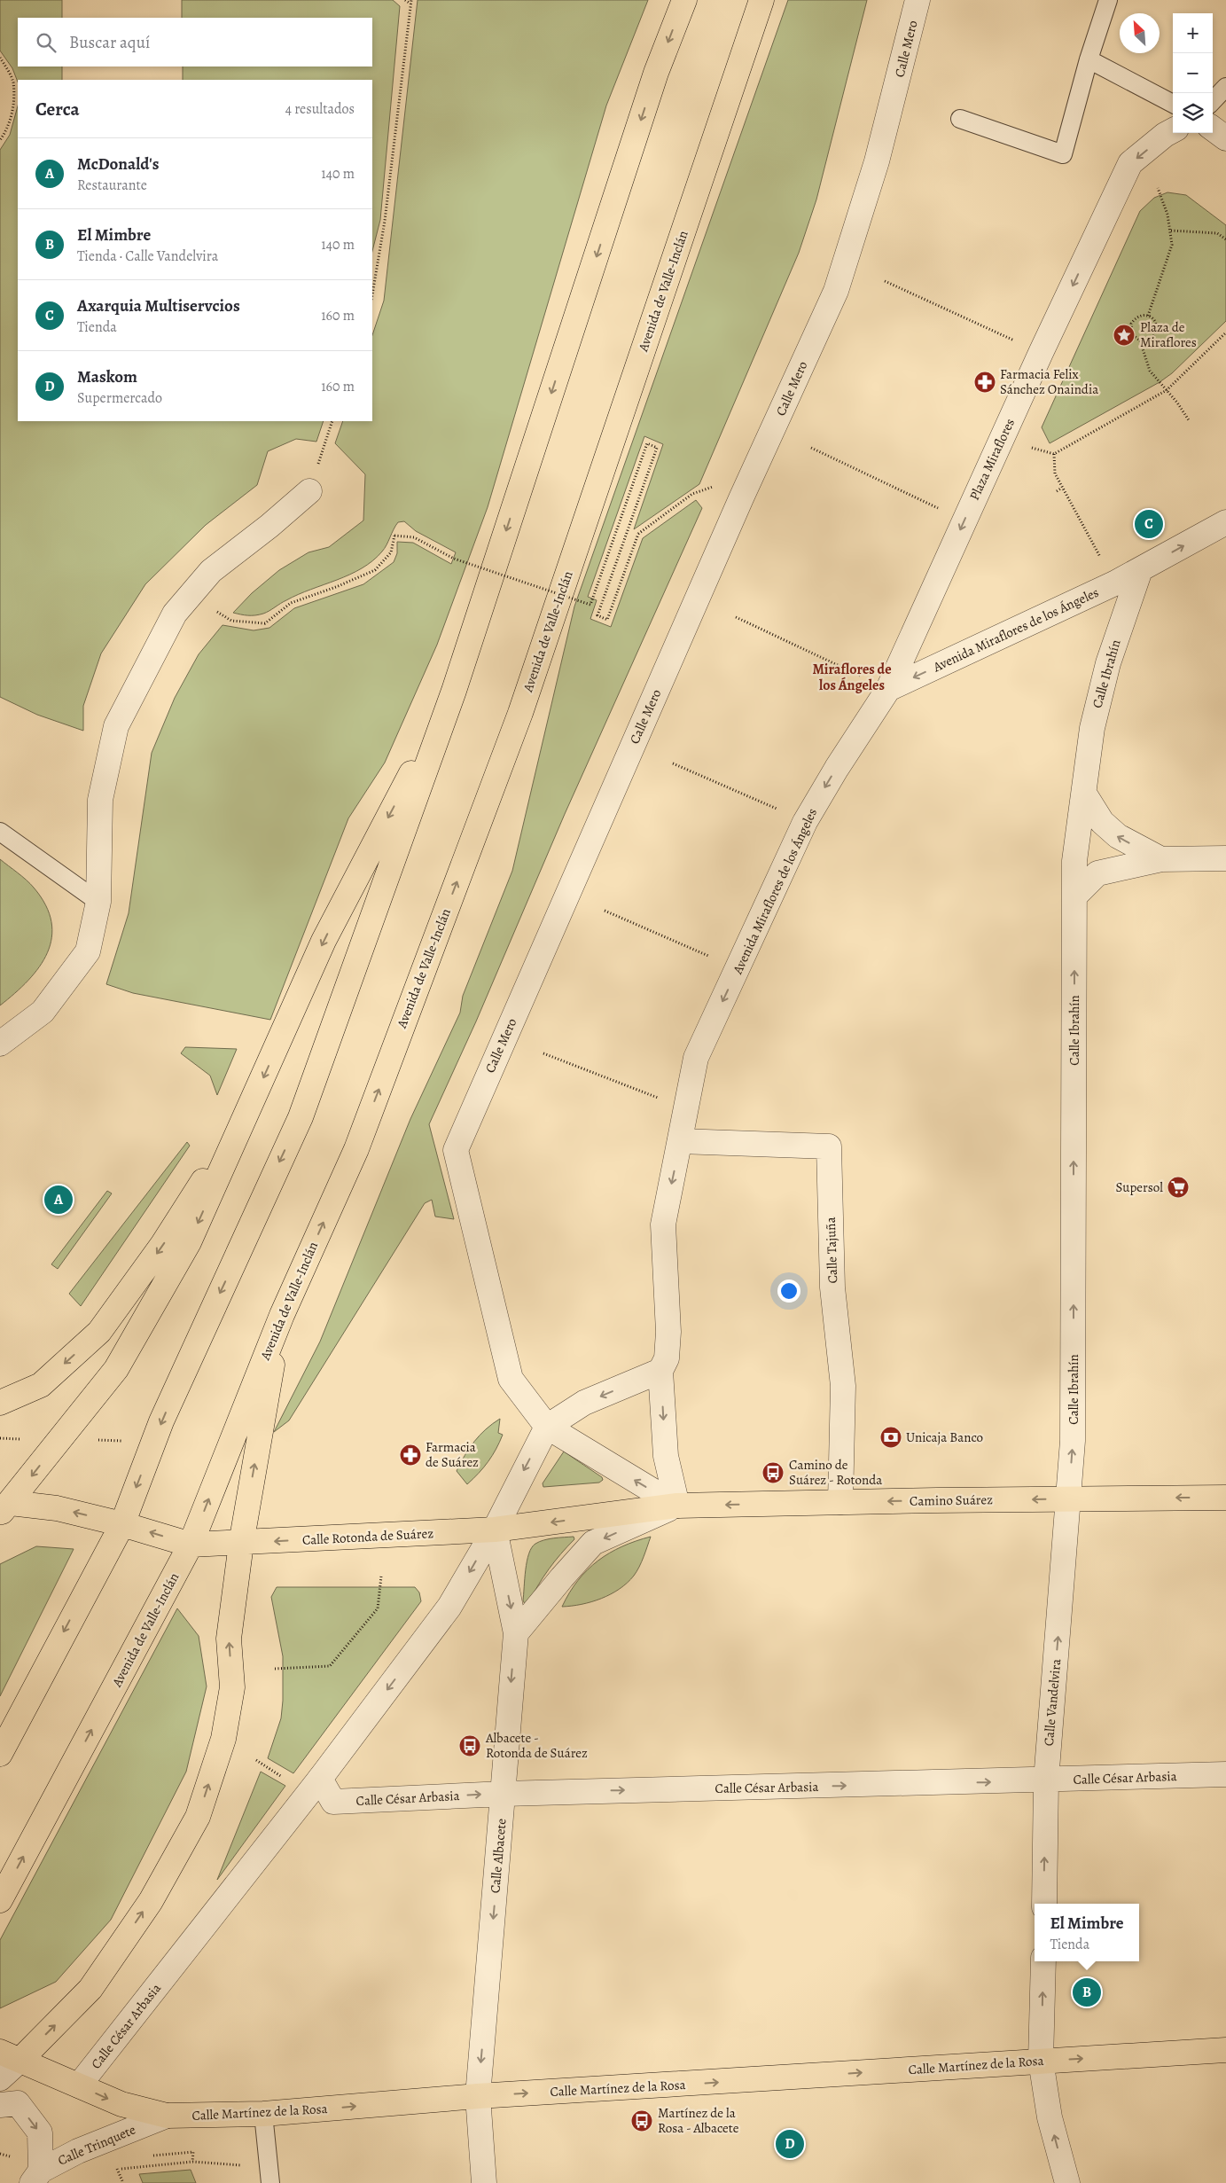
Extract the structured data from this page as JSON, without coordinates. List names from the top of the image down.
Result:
{
  "streets": {
    "main road": [
      "Avenida de Valle-Inclán",
      "Camino Suárez",
      "Calle Rotonda de Suárez",
      "Calle Martínez de la Rosa"
    ],
    "street": [
      "Calle Mero",
      "Plaza Miraflores",
      "Avenida Miraflores de los Ángeles",
      "Calle Ibrahín",
      "Calle Tajuña",
      "Calle Vandelvira",
      "Calle César Arbasia",
      "Calle Albacete",
      "Calle Trinquete"
    ]
  },
  "crossings": [
    ["Avenida de Valle-Inclán", "Calle Rotonda de Suárez"],
    ["Plaza Miraflores", "Avenida Miraflores de los Ángeles"],
    ["Avenida Miraflores de los Ángeles", "Calle Ibrahín"],
    ["Avenida Miraflores de los Ángeles", "Calle Tajuña"],
    ["Calle Ibrahín", "Camino Suárez"],
    ["Calle Ibrahín", "Calle Vandelvira"],
    ["Calle Tajuña", "Camino Suárez"],
    ["Camino Suárez", "Calle Rotonda de Suárez"],
    ["Camino Suárez", "Calle Vandelvira"],
    ["Calle Rotonda de Suárez", "Calle César Arbasia"],
    ["Calle Rotonda de Suárez", "Calle Albacete"],
    ["Calle Vandelvira", "Calle César Arbasia"],
    ["Calle César Arbasia", "Calle Albacete"],
    ["Calle César Arbasia", "Calle Martínez de la Rosa"],
    ["Calle Albacete", "Calle Martínez de la Rosa"],
    ["Calle Martínez de la Rosa", "Calle Trinquete"]
  ],
  "one_way": [
    "Plaza Miraflores",
    "Calle Ibrahín",
    "Camino Suárez",
    "Calle Rotonda de Suárez",
    "Calle Vandelvira",
    "Calle Albacete",
    "Calle Martínez de la Rosa"
  ],
  "districts": ["Miraflores de los Ángeles"],
  "places": {
    "place": ["Plaza de Miraflores"],
    "pharmacy": ["Farmacia Felix Sánchez Onaindia", "Farmacia de Suárez"],
    "supermarket": ["Supersol"],
    "bank": ["Unicaja Banco"],
    "bus stop": ["Camino de Suárez - Rotonda", "Albacete - Rotonda de Suárez", "Martínez de la Rosa - Albacete"]
  },
  "north": "top left",
  "page": {
    "map_buttons": ["+", "−"],
    "search": "Buscar aquí",
    "heading": ["Cerca", "4 resultados"],
    "list": [
      {
        "mark": "A",
        "name": "McDonald's",
        "note": "Restaurante",
        "value": "140 m"
      },
      {
        "mark": "B",
        "name": "El Mimbre",
        "note": "Tienda · Calle Vandelvira",
        "value": "140 m"
      },
      {
        "mark": "C",
        "name": "Axarquia Multiservcios",
        "note": "Tienda",
        "value": "160 m"
      },
      {
        "mark": "D",
        "name": "Maskom",
        "note": "Supermercado",
        "value": "160 m"
      }
    ],
    "pins": [
      "C",
      "A",
      "B",
      "D"
    ],
    "popup": ["El Mimbre", "Tienda"]
  }
}
